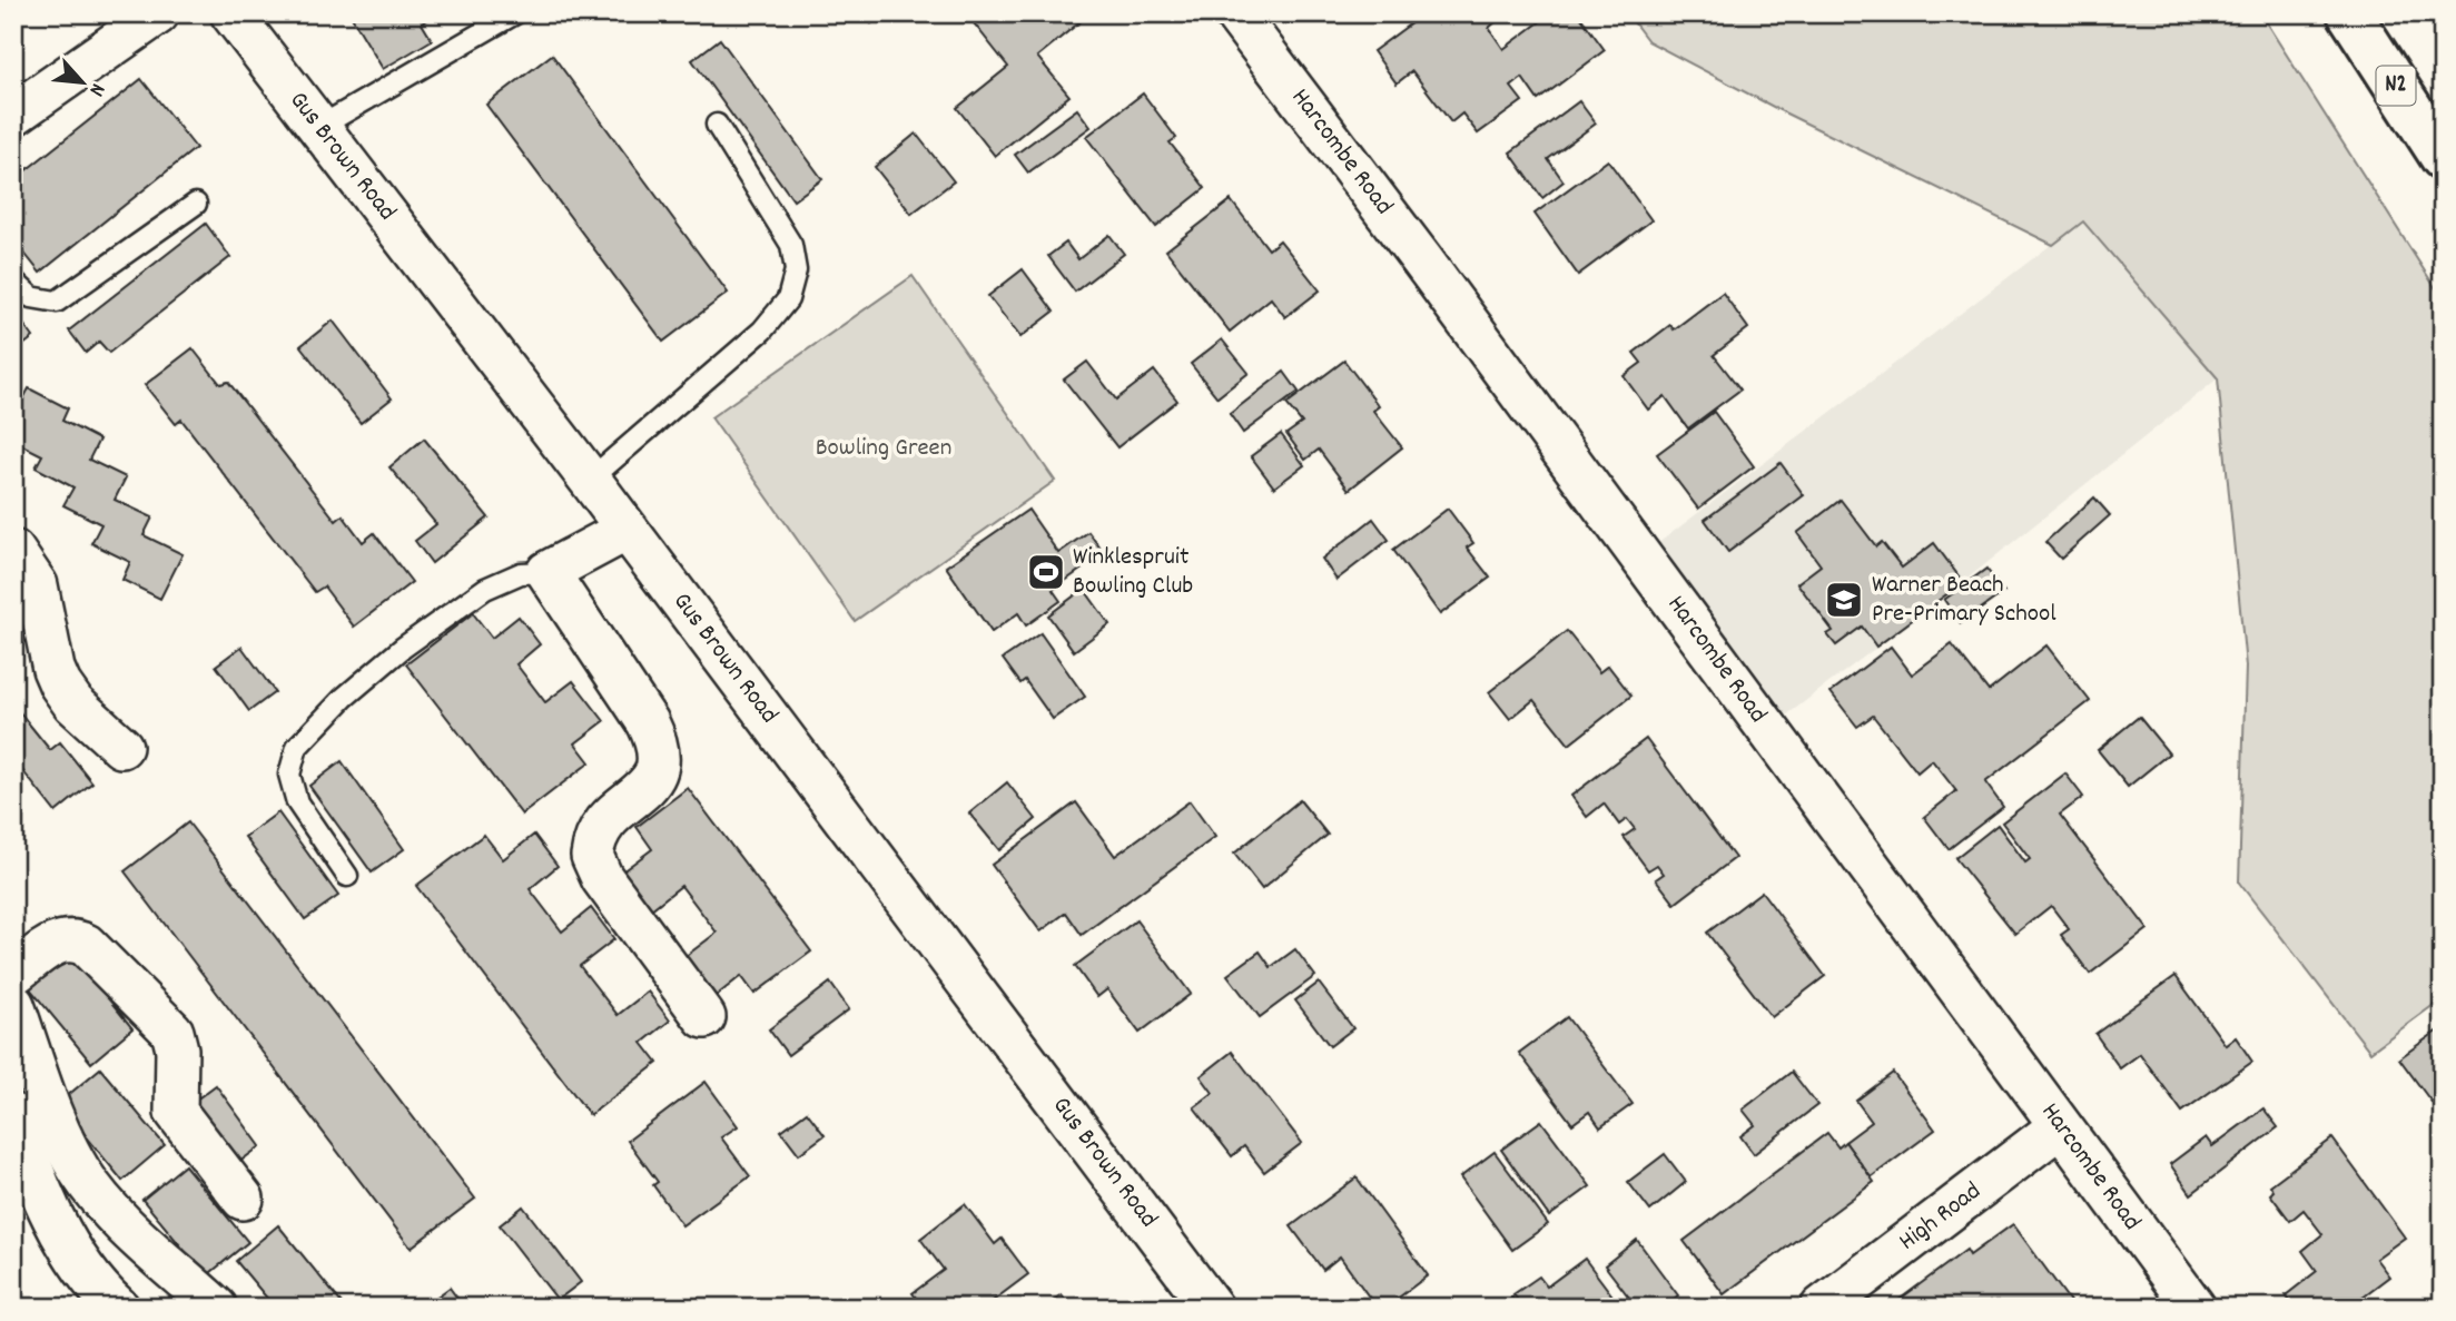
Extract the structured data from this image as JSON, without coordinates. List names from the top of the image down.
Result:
{
  "streets": {
    "highway": ["N2"],
    "street": ["Harcombe Road", "Gus Brown Road", "High Road"]
  },
  "crossings": [
    ["Harcombe Road", "High Road"]
  ],
  "parks": ["Bowling Green"],
  "places": {
    "sports": ["Winklespruit Bowling Club"],
    "school or university": ["Warner Beach Pre-Primary School"]
  },
  "north": "bottom right"
}
